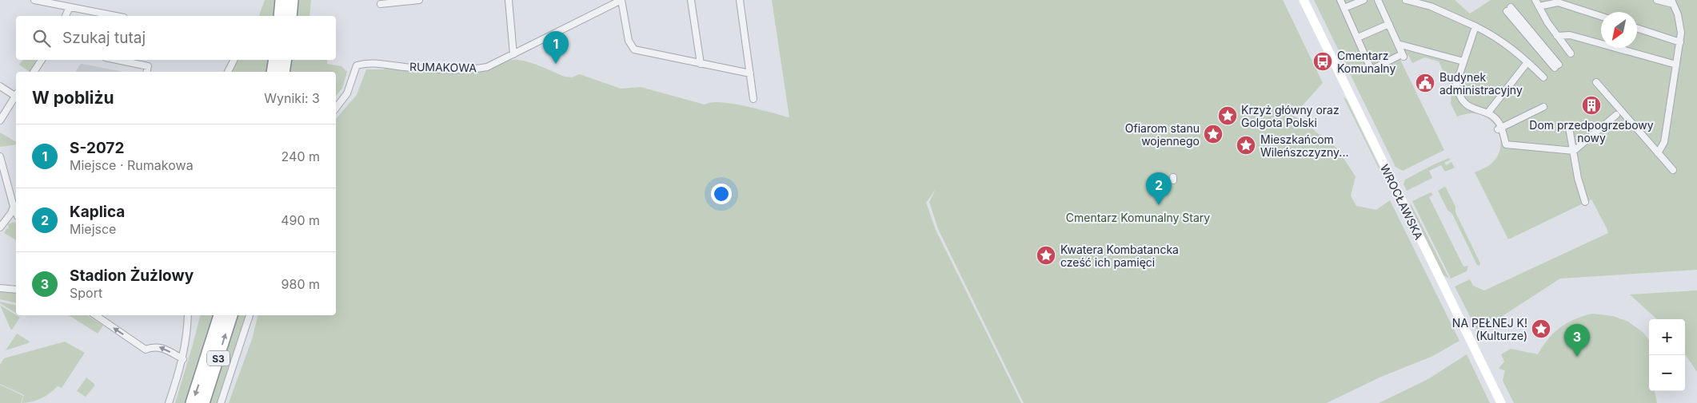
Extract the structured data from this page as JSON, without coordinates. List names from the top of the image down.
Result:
{
  "streets": {
    "highway": ["S3"],
    "main road": ["WROCŁAWSKA"],
    "street": ["RUMAKOWA"]
  },
  "parks": ["Cmentarz Komunalny Stary"],
  "places": {
    "bus stop": ["Cmentarz Komunalny"],
    "public building": ["Budynek administracyjny"],
    "building": ["Dom przedpogrzebowy nowy"],
    "place": [
      "Krzyż główny oraz Golgota Polski",
      "Ofiarom stanu wojennego",
      "Mieszkańcom Wileńszczyzny...",
      "Kwatera Kombatancka cześć ich pamięci",
      "NA PEŁNEJ K! (Kulturze)"
    ]
  },
  "north": "bottom left",
  "page": {
    "search": "Szukaj tutaj",
    "pins": ["1", "2", "3"],
    "heading": ["W pobliżu", "Wyniki: 3"],
    "list": [
      {
        "mark": "1",
        "name": "S-2072",
        "note": "Miejsce · Rumakowa",
        "value": "240 m"
      },
      {
        "mark": "2",
        "name": "Kaplica",
        "note": "Miejsce",
        "value": "490 m"
      },
      {
        "mark": "3",
        "name": "Stadion Żużlowy",
        "note": "Sport",
        "value": "980 m"
      }
    ],
    "map_buttons": ["+", "−"]
  }
}
